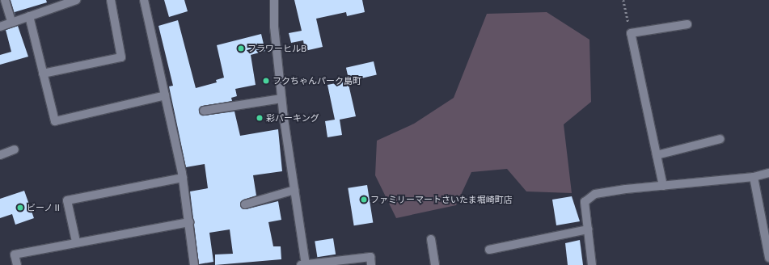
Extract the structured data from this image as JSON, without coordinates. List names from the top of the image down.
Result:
{
  "places": [
    "フラワーヒルB",
    "フクちゃんパーク島町",
    "彩パーキング",
    "ファミリーマートさいたま堀崎町店",
    "ビーノⅡ"
  ]
}
